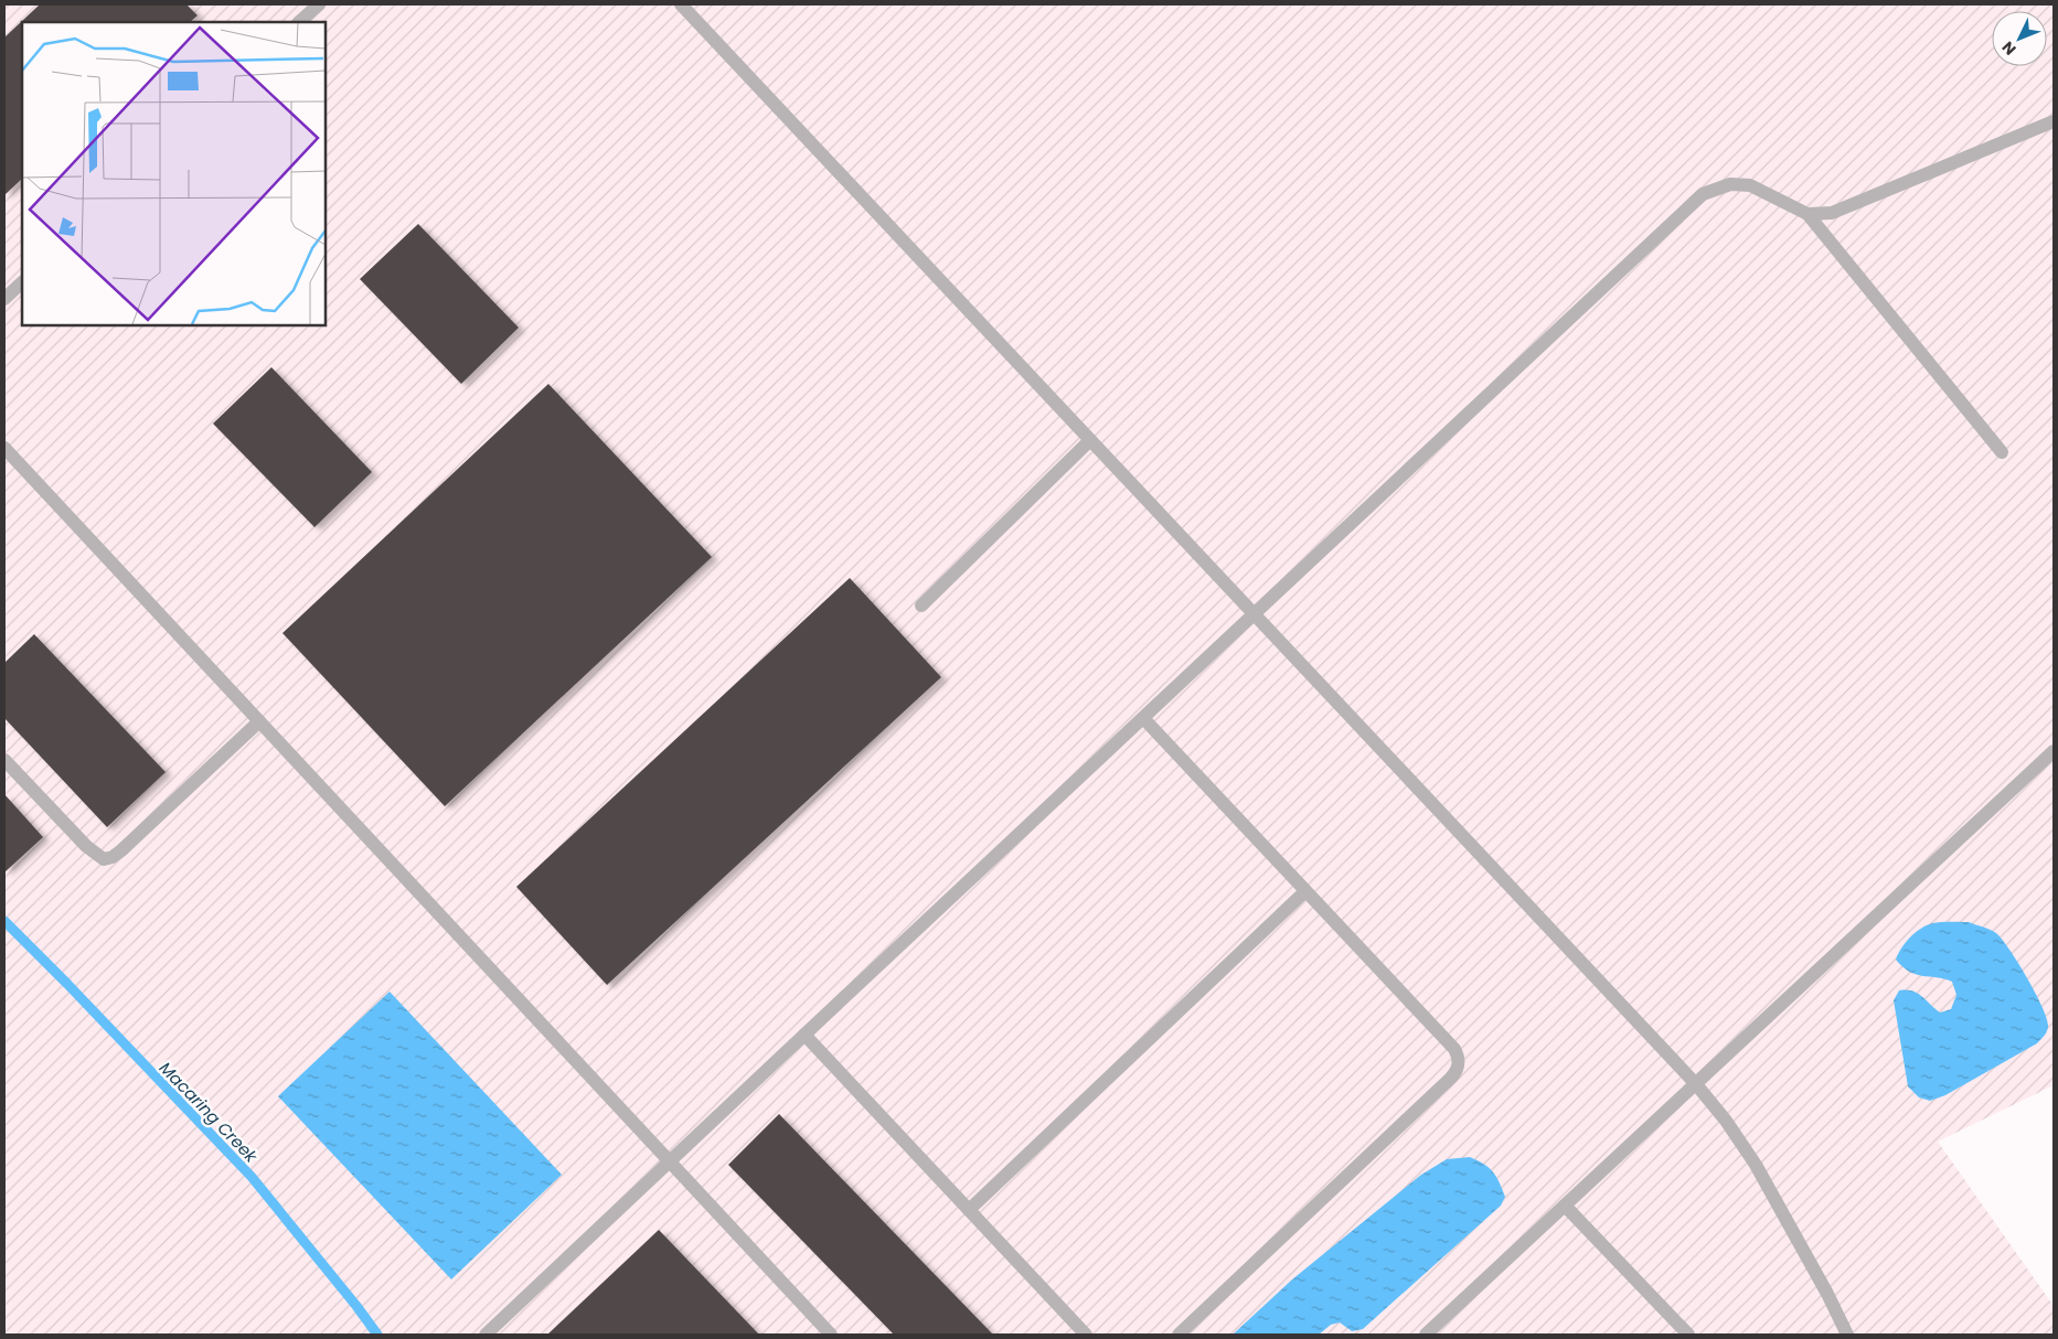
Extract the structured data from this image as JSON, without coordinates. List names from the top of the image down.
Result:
{
  "water": ["Macaring Creek"],
  "north": "bottom left"
}
